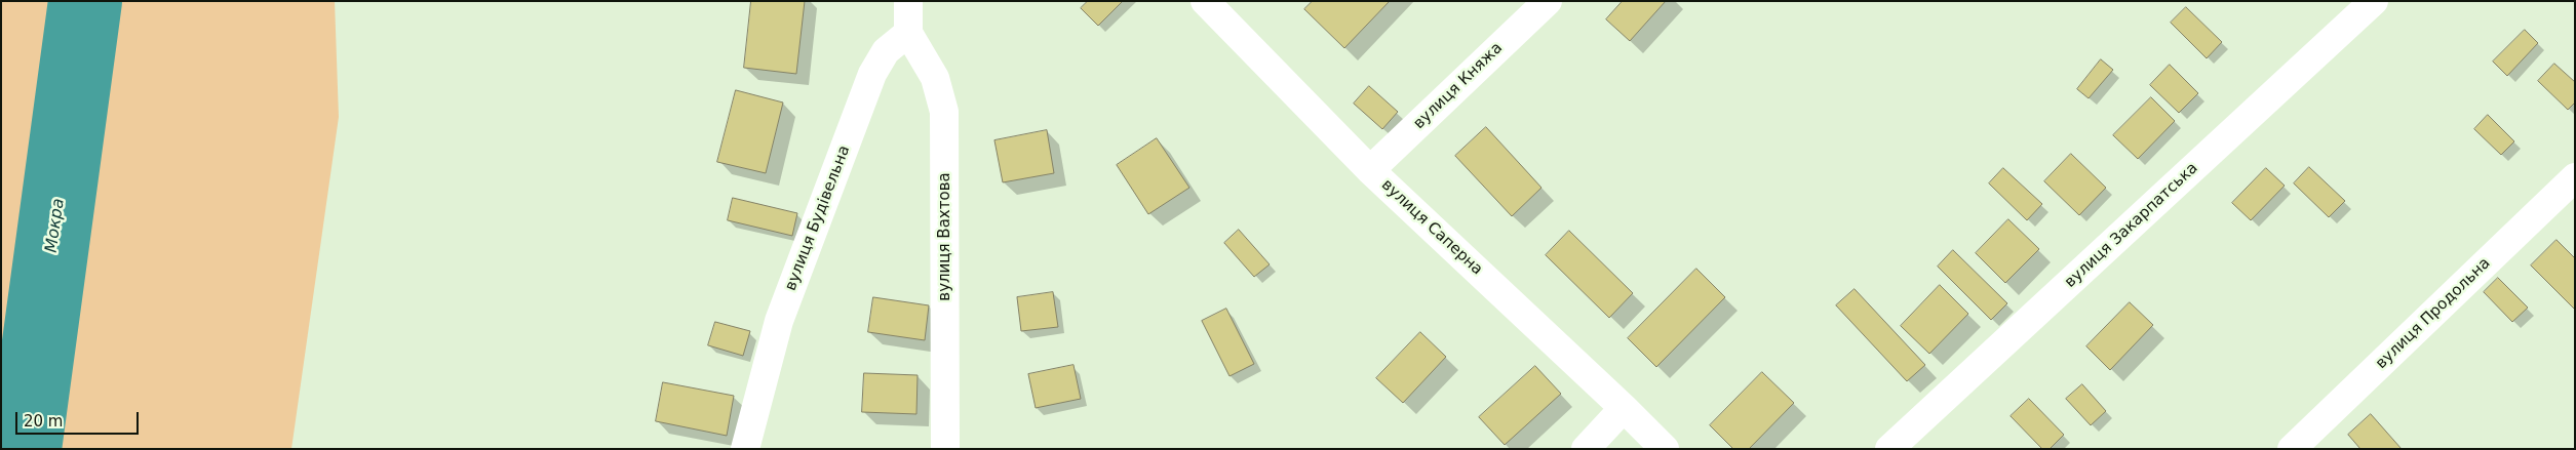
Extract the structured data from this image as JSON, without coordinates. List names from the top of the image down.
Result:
{
  "streets": {
    "street": [
      "вулиця Княжа",
      "вулиця Будівельна",
      "вулиця Закарпатська",
      "вулиця Саперна",
      "вулиця Вахтова",
      "вулиця Продольна"
    ]
  },
  "crossings": [
    ["вулиця Княжа", "вулиця Саперна"],
    ["вулиця Будівельна", "вулиця Вахтова"]
  ],
  "water": ["Мокра"],
  "scale_bar": "20 m"
}
